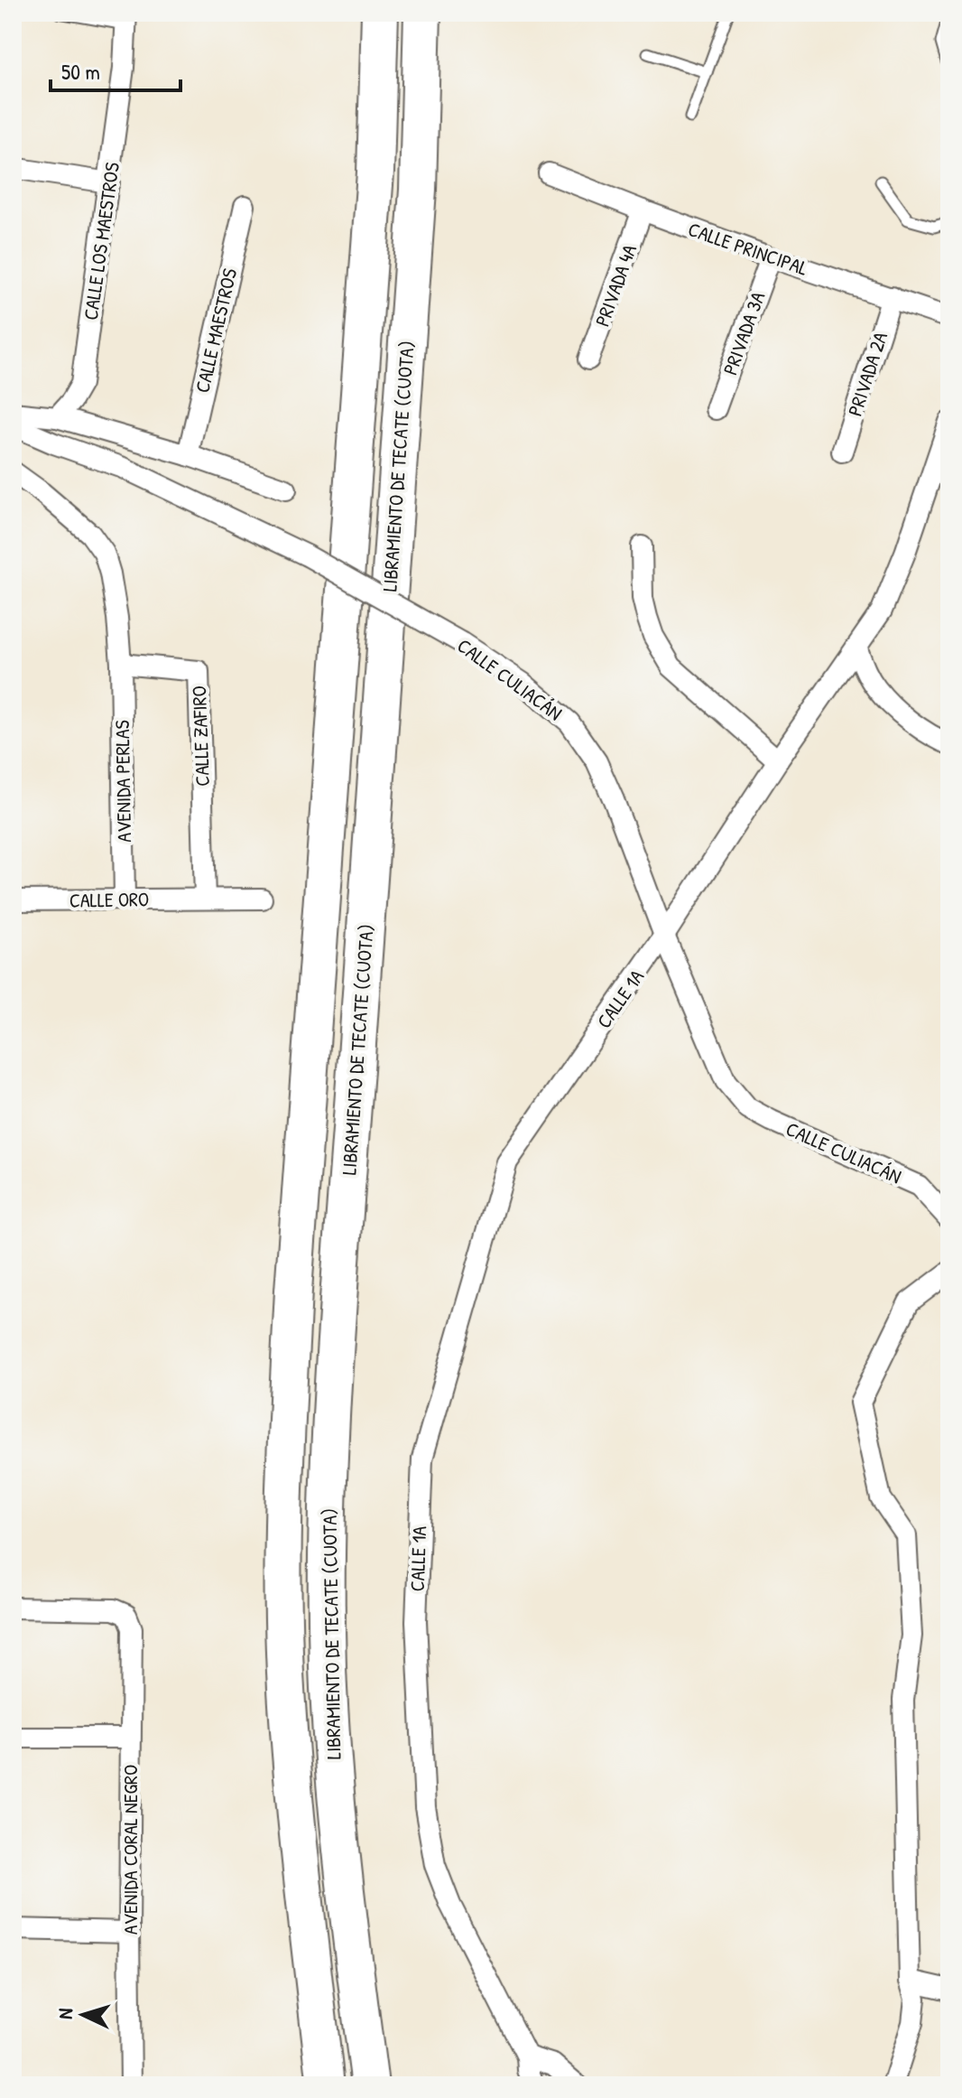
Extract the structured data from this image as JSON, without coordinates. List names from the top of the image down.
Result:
{
  "streets": {
    "highway": ["LIBRAMIENTO DE TECATE (CUOTA)"],
    "street": [
      "CALLE LOS MAESTROS",
      "CALLE PRINCIPAL",
      "PRIVADA 4A",
      "CALLE MAESTROS",
      "PRIVADA 3A",
      "PRIVADA 2A",
      "CALLE CULIACÁN",
      "CALLE ZAFIRO",
      "AVENIDA PERLAS",
      "CALLE ORO",
      "CALLE 1A",
      "AVENIDA CORAL NEGRO"
    ]
  },
  "crossings": [
    ["CALLE PRINCIPAL", "PRIVADA 4A"],
    ["CALLE PRINCIPAL", "PRIVADA 3A"],
    ["CALLE PRINCIPAL", "PRIVADA 2A"],
    ["CALLE CULIACÁN", "CALLE 1A"],
    ["CALLE ZAFIRO", "AVENIDA PERLAS"],
    ["CALLE ZAFIRO", "CALLE ORO"],
    ["AVENIDA PERLAS", "CALLE ORO"]
  ],
  "scale_bar": "50 m",
  "north": "left"
}
